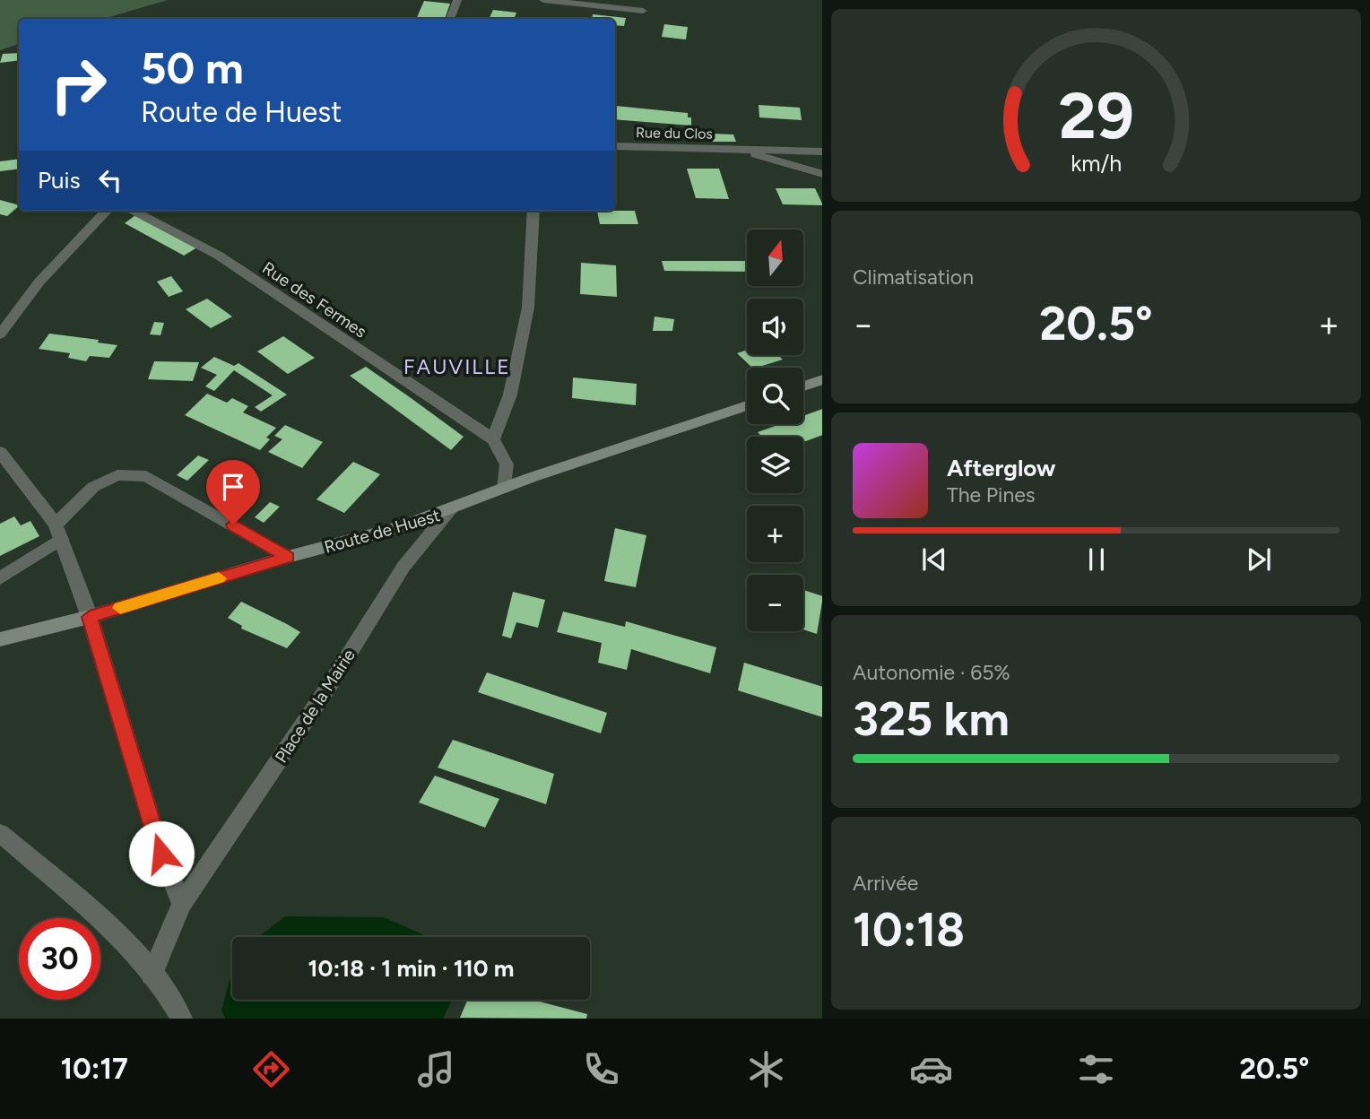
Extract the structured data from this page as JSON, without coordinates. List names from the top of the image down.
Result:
{
  "streets": {
    "main road": ["Route de Huest"],
    "street": ["Rue du Clos", "Rue des Fermes", "Place de la Mairie"]
  },
  "crossings": [
    ["Route de Huest", "Place de la Mairie"]
  ],
  "districts": ["FAUVILLE"],
  "north": "top",
  "page": {
    "turn": ["50 m", "Route de Huest"],
    "then": "Puis",
    "tile": [
      "Climatisation",
      ["Autonomie · 65%", "325 km"],
      ["Arrivée", "10:18"]
    ],
    "map_buttons": ["+", "−"],
    "heat": ["−", "20.5°", "+"],
    "song": ["Afterglow", "The Pines"],
    "limit": "30",
    "trip": "10:18 · 1 min · 110 m",
    "tabs": ["10:17", "20.5°"],
    "gauge": ["29", "km/h"]
  }
}
